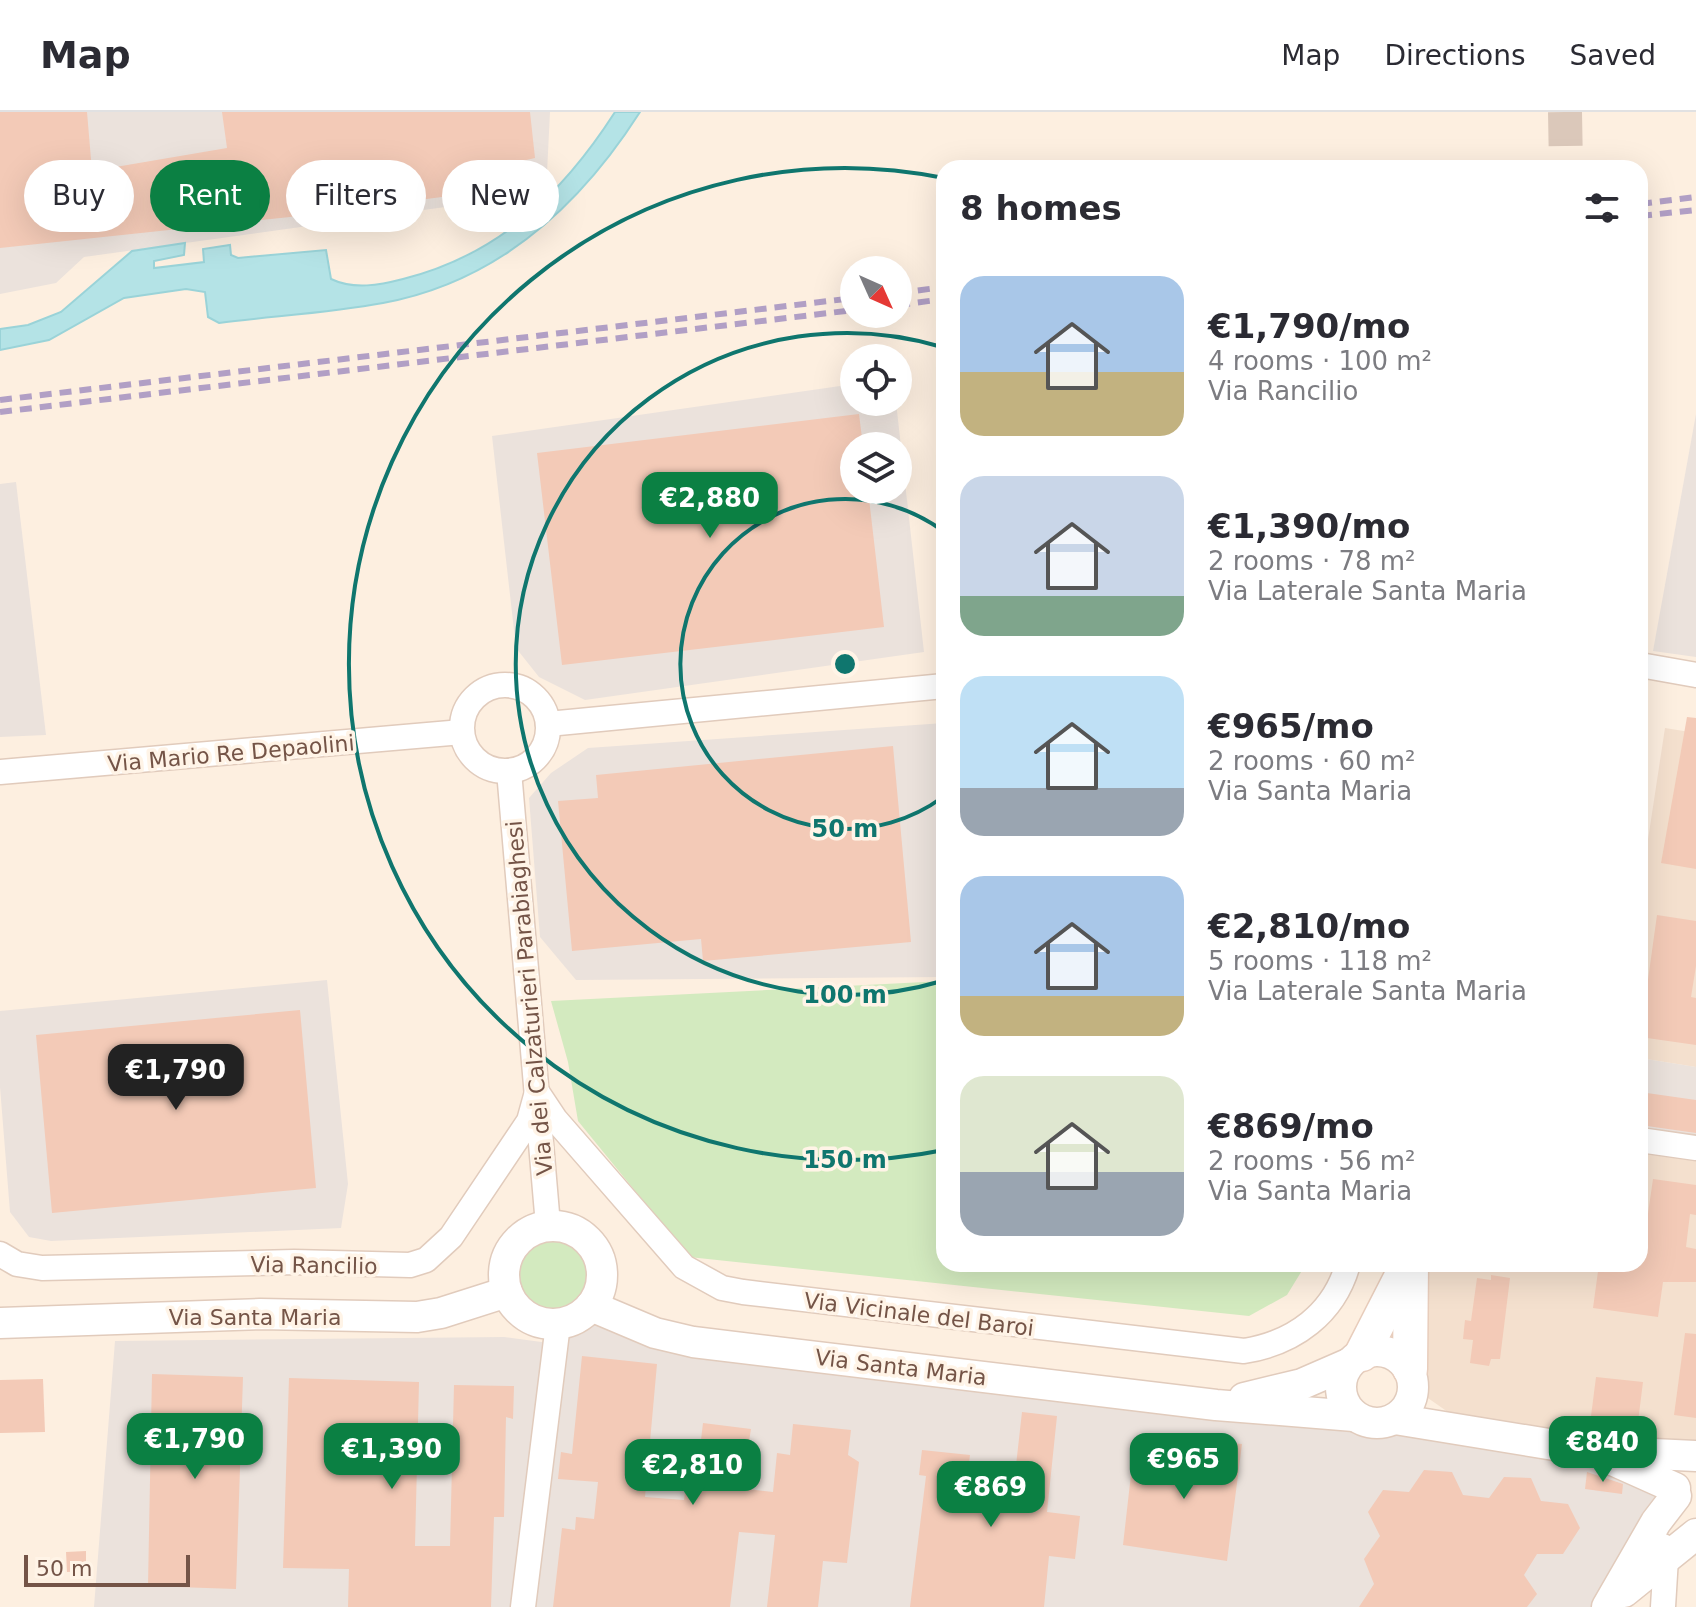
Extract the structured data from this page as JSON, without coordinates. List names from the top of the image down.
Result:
{
  "streets": {
    "street": [
      "Via Mario Re Depaolini",
      "Via dei Calzaturieri Parabiaghesi",
      "Via Rancilio",
      "Via Vicinale del Baroi",
      "Via Santa Maria"
    ]
  },
  "crossings": [
    ["Via Mario Re Depaolini", "Via dei Calzaturieri Parabiaghesi"],
    ["Via dei Calzaturieri Parabiaghesi", "Via Rancilio"],
    ["Via dei Calzaturieri Parabiaghesi", "Via Vicinale del Baroi"],
    ["Via dei Calzaturieri Parabiaghesi", "Via Santa Maria"],
    ["Via Rancilio", "Via Vicinale del Baroi"]
  ],
  "scale_bar": "50 m",
  "north": "bottom right",
  "page": {
    "header": "Map",
    "nav": ["Map", "Directions", "Saved"],
    "chip": [
      "Buy",
      "Rent",
      "Filters",
      "New"
    ],
    "heading": "8 homes",
    "list": [
      {
        "name": "€1,790/mo",
        "note": "4 rooms · 100 m² · Via Rancilio"
      },
      {
        "name": "€1,390/mo",
        "note": "2 rooms · 78 m² · Via Laterale Santa Maria"
      },
      {
        "name": "€965/mo",
        "note": "2 rooms · 60 m² · Via Santa Maria"
      },
      {
        "name": "€2,810/mo",
        "note": "5 rooms · 118 m² · Via Laterale Santa Maria"
      },
      {
        "name": "€869/mo",
        "note": "2 rooms · 56 m² · Via Santa Maria"
      }
    ],
    "price": [
      "€2,880",
      "€1,790",
      "€1,790",
      "€840",
      "€1,390",
      "€965",
      "€2,810",
      "€869"
    ],
    "scale": "50 m"
  },
  "rings": ["50 m", "100 m", "150 m"]
}
